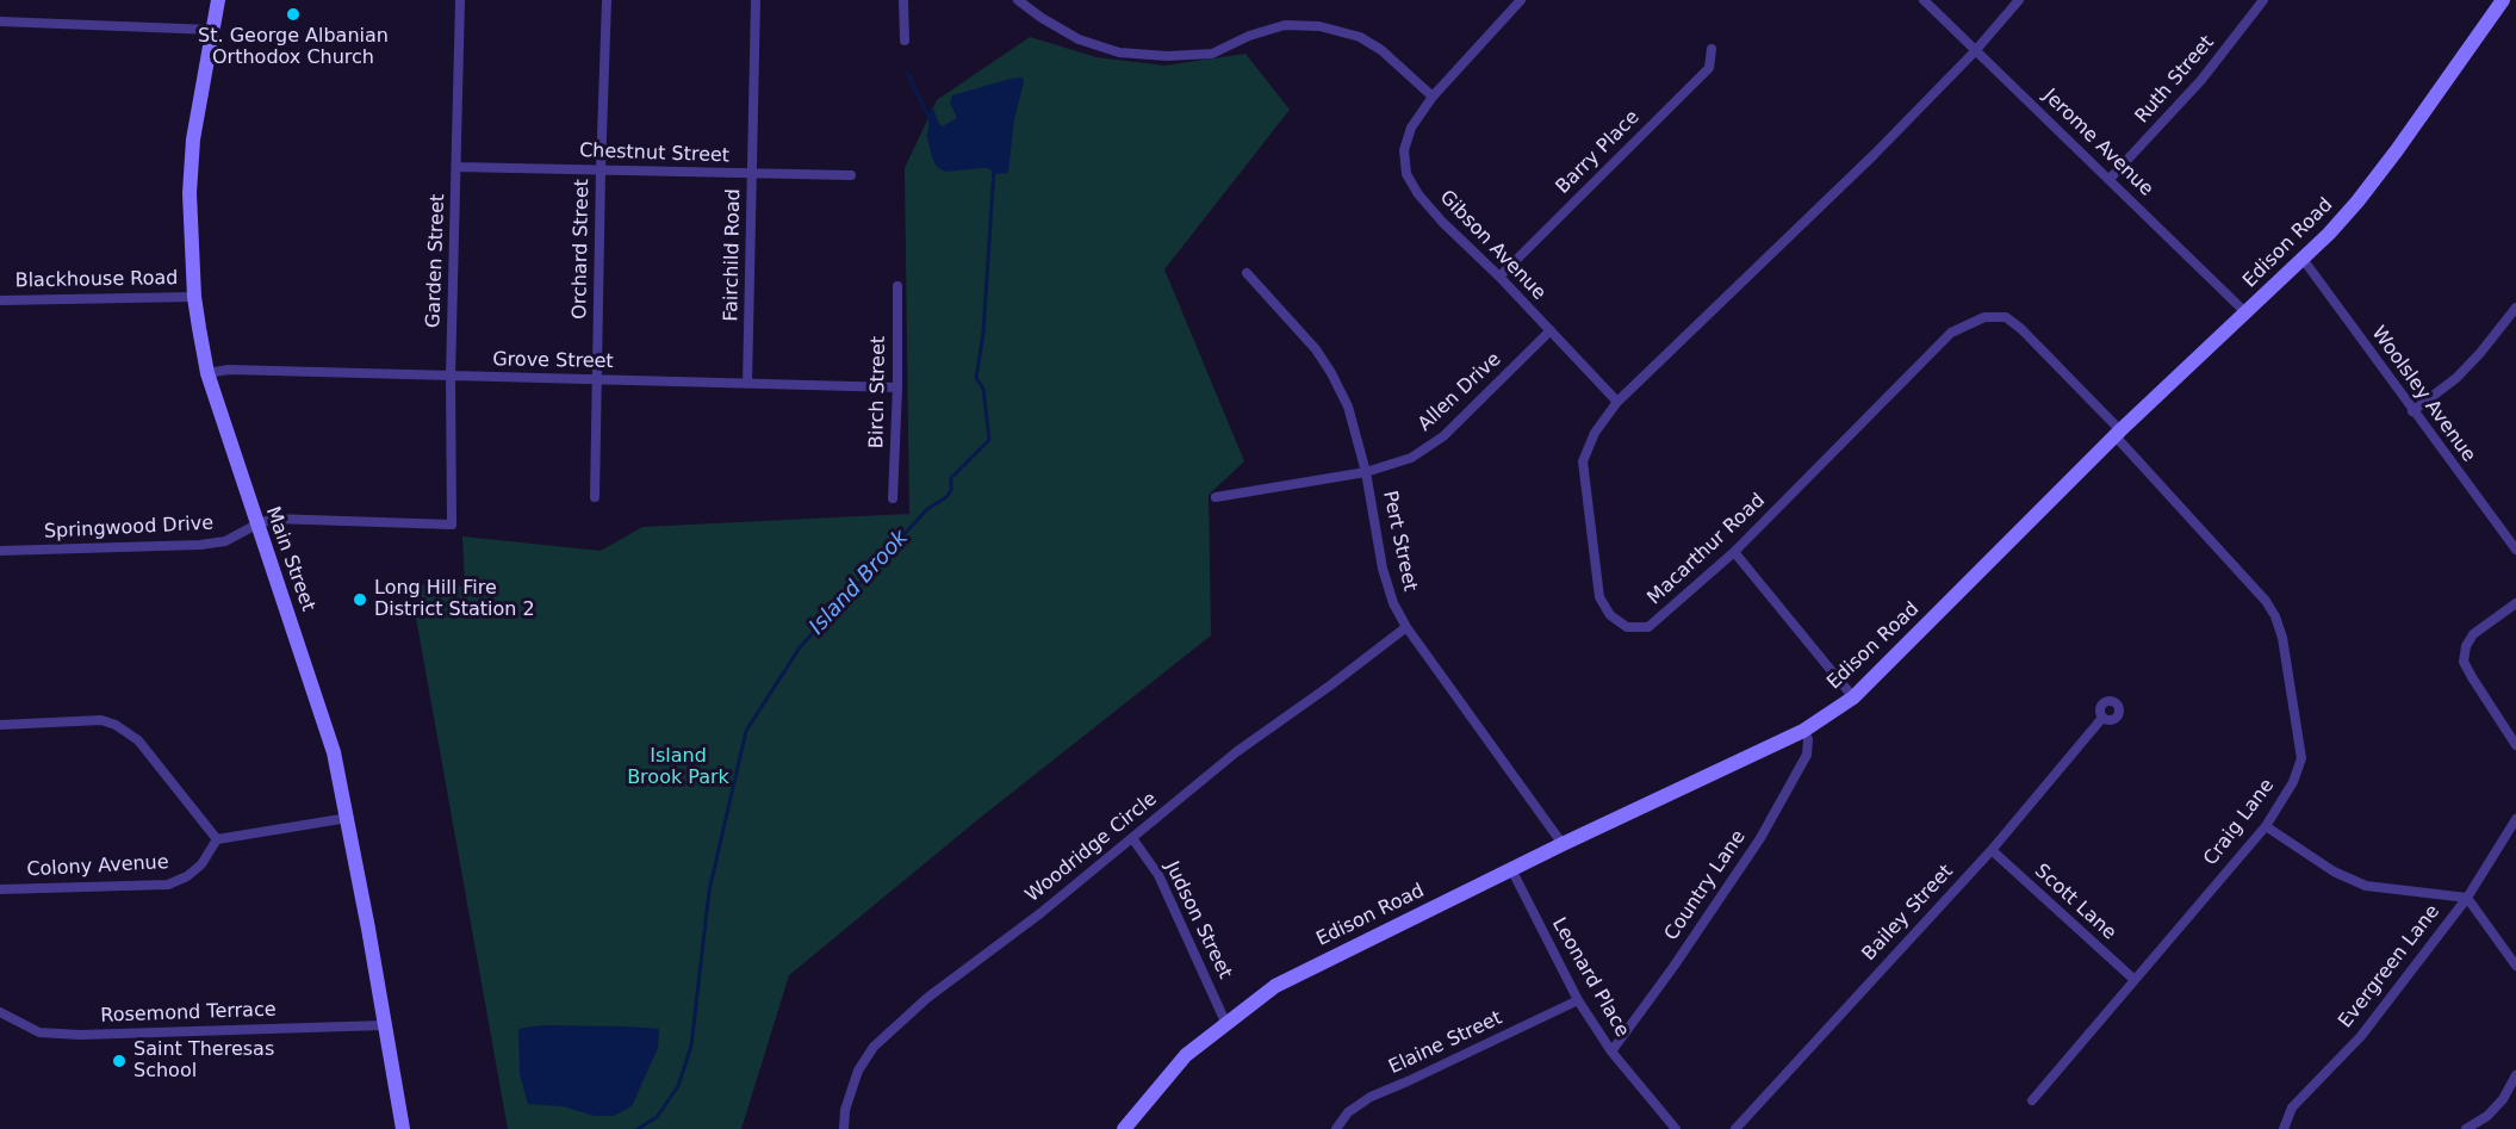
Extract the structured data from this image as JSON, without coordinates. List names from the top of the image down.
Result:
{
  "streets": {
    "street": [
      "Ruth Street",
      "Jerome Avenue",
      "Barry Place",
      "Chestnut Street",
      "Edison Road",
      "Gibson Avenue",
      "Orchard Street",
      "Fairchild Road",
      "Garden Street",
      "Blackhouse Road",
      "Grove Street",
      "Birch Street",
      "Allen Drive",
      "Woolsley Avenue",
      "Springwood Drive",
      "Pert Street",
      "Macarthur Road",
      "Main Street",
      "Craig Lane",
      "Woodridge Circle",
      "Colony Avenue",
      "Country Lane",
      "Scott Lane",
      "Bailey Street",
      "Judson Street",
      "Evergreen Lane",
      "Leonard Place",
      "Rosemond Terrace",
      "Elaine Street"
    ]
  },
  "crossings": [
    ["Ruth Street", "Jerome Avenue"],
    ["Jerome Avenue", "Edison Road"],
    ["Jerome Avenue", "Macarthur Road"],
    ["Barry Place", "Gibson Avenue"],
    ["Chestnut Street", "Orchard Street"],
    ["Chestnut Street", "Fairchild Road"],
    ["Chestnut Street", "Garden Street"],
    ["Edison Road", "Woolsley Avenue"],
    ["Edison Road", "Pert Street"],
    ["Edison Road", "Macarthur Road"],
    ["Edison Road", "Craig Lane"],
    ["Edison Road", "Country Lane"],
    ["Edison Road", "Judson Street"],
    ["Edison Road", "Leonard Place"],
    ["Gibson Avenue", "Allen Drive"],
    ["Gibson Avenue", "Macarthur Road"],
    ["Orchard Street", "Grove Street"],
    ["Fairchild Road", "Grove Street"],
    ["Garden Street", "Grove Street"],
    ["Garden Street", "Springwood Drive"],
    ["Blackhouse Road", "Main Street"],
    ["Grove Street", "Birch Street"],
    ["Grove Street", "Main Street"],
    ["Allen Drive", "Pert Street"],
    ["Springwood Drive", "Main Street"],
    ["Pert Street", "Woodridge Circle"],
    ["Macarthur Road", "Craig Lane"],
    ["Main Street", "Rosemond Terrace"],
    ["Craig Lane", "Scott Lane"],
    ["Woodridge Circle", "Judson Street"],
    ["Country Lane", "Leonard Place"],
    ["Scott Lane", "Bailey Street"],
    ["Leonard Place", "Elaine Street"]
  ],
  "water": ["Island Brook"],
  "parks": ["Island Brook Park"],
  "places": ["St. George Albanian Orthodox Church", "Long Hill Fire District Station 2", "Saint Theresas School"]
}
